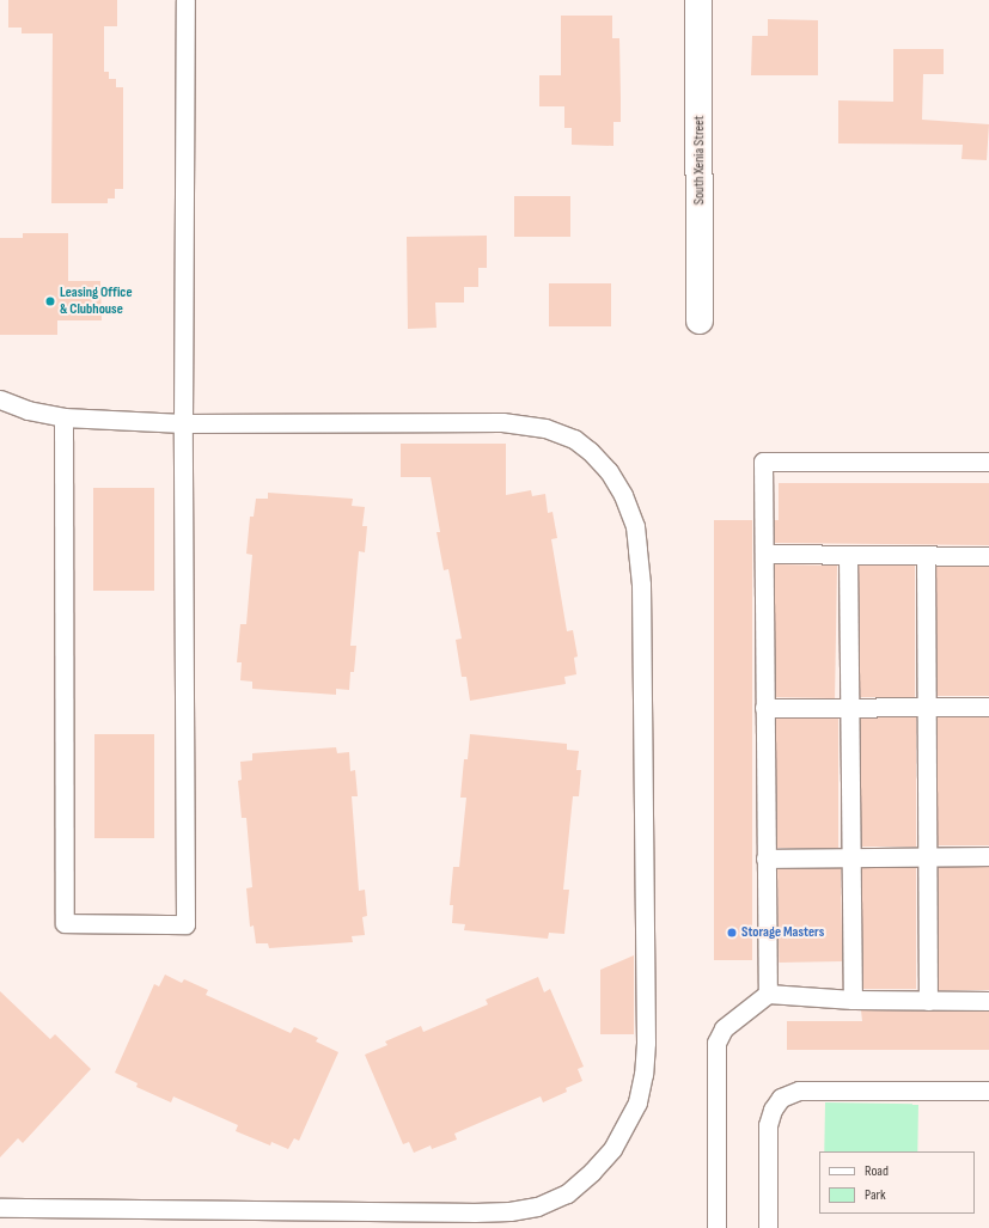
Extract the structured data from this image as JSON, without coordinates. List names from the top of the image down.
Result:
{
  "streets": {
    "street": ["South Xenia Street"]
  },
  "places": ["Leasing Office & Clubhouse", "Storage Masters"],
  "legend": ["Road", "Park"]
}
